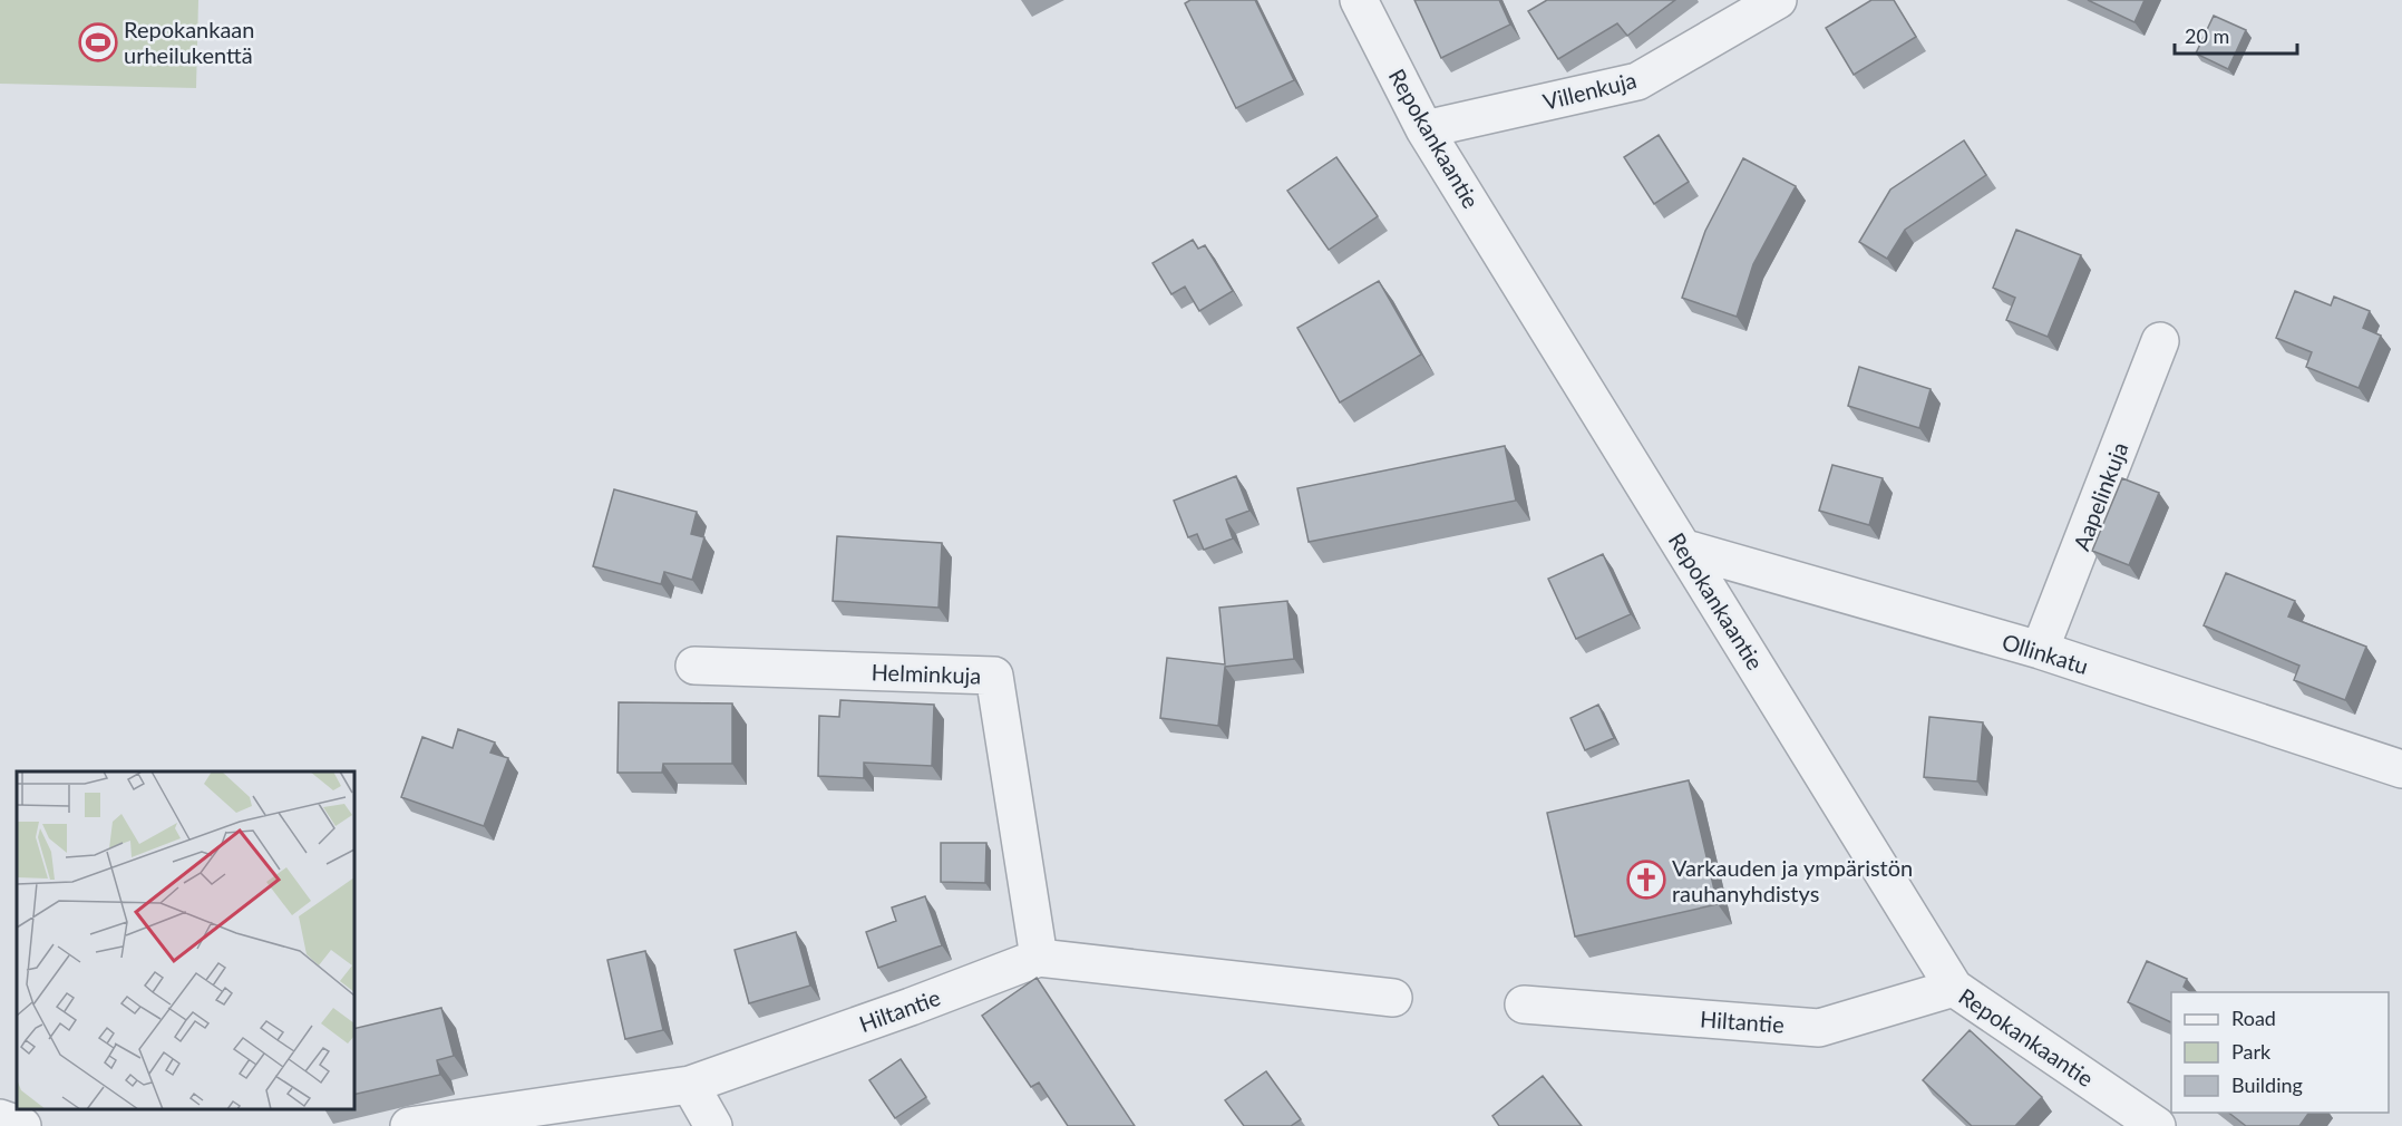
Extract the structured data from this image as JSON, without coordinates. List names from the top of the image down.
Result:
{
  "streets": {
    "street": [
      "Villenkuja",
      "Repokankaantie",
      "Aapelinkuja",
      "Ollinkatu",
      "Helminkuja",
      "Hiltantie"
    ]
  },
  "crossings": [
    ["Villenkuja", "Repokankaantie"],
    ["Repokankaantie", "Ollinkatu"],
    ["Repokankaantie", "Hiltantie"],
    ["Aapelinkuja", "Ollinkatu"],
    ["Helminkuja", "Hiltantie"]
  ],
  "places": {
    "sports": ["Repokankaan urheilukenttä"],
    "church": ["Varkauden ja ympäristön rauhanyhdistys"]
  },
  "legend": ["Road", "Park", "Building"],
  "scale_bar": "20 m"
}
